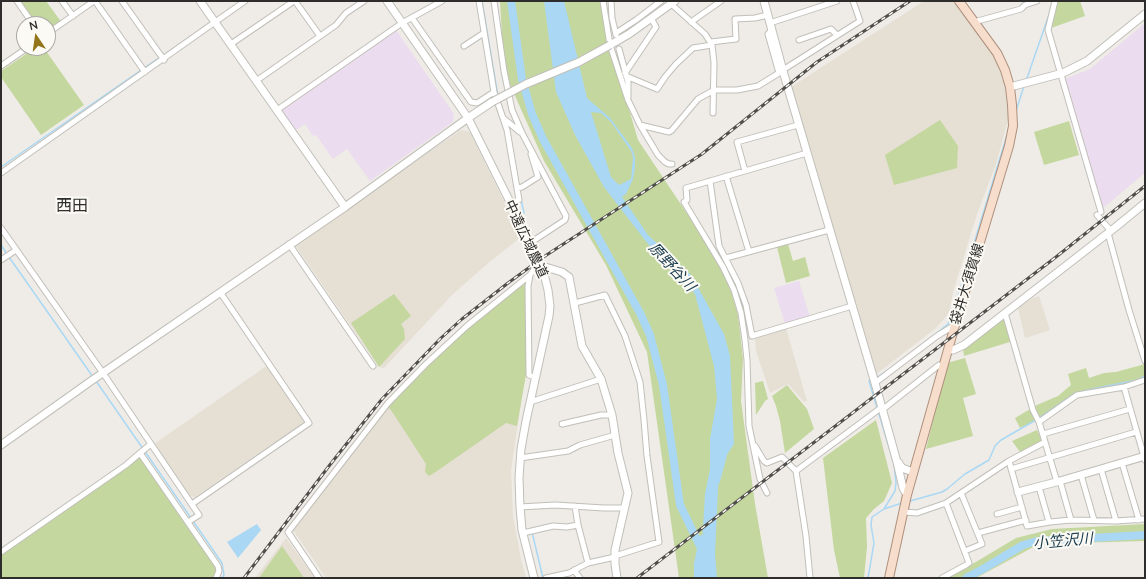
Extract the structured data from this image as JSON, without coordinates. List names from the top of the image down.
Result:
{
  "streets": {
    "main road": ["袋井大須賀線"],
    "street": ["中遠広域農道"]
  },
  "districts": ["西田"],
  "water": ["原野谷川", "小笠沢川"],
  "north": "top"
}
